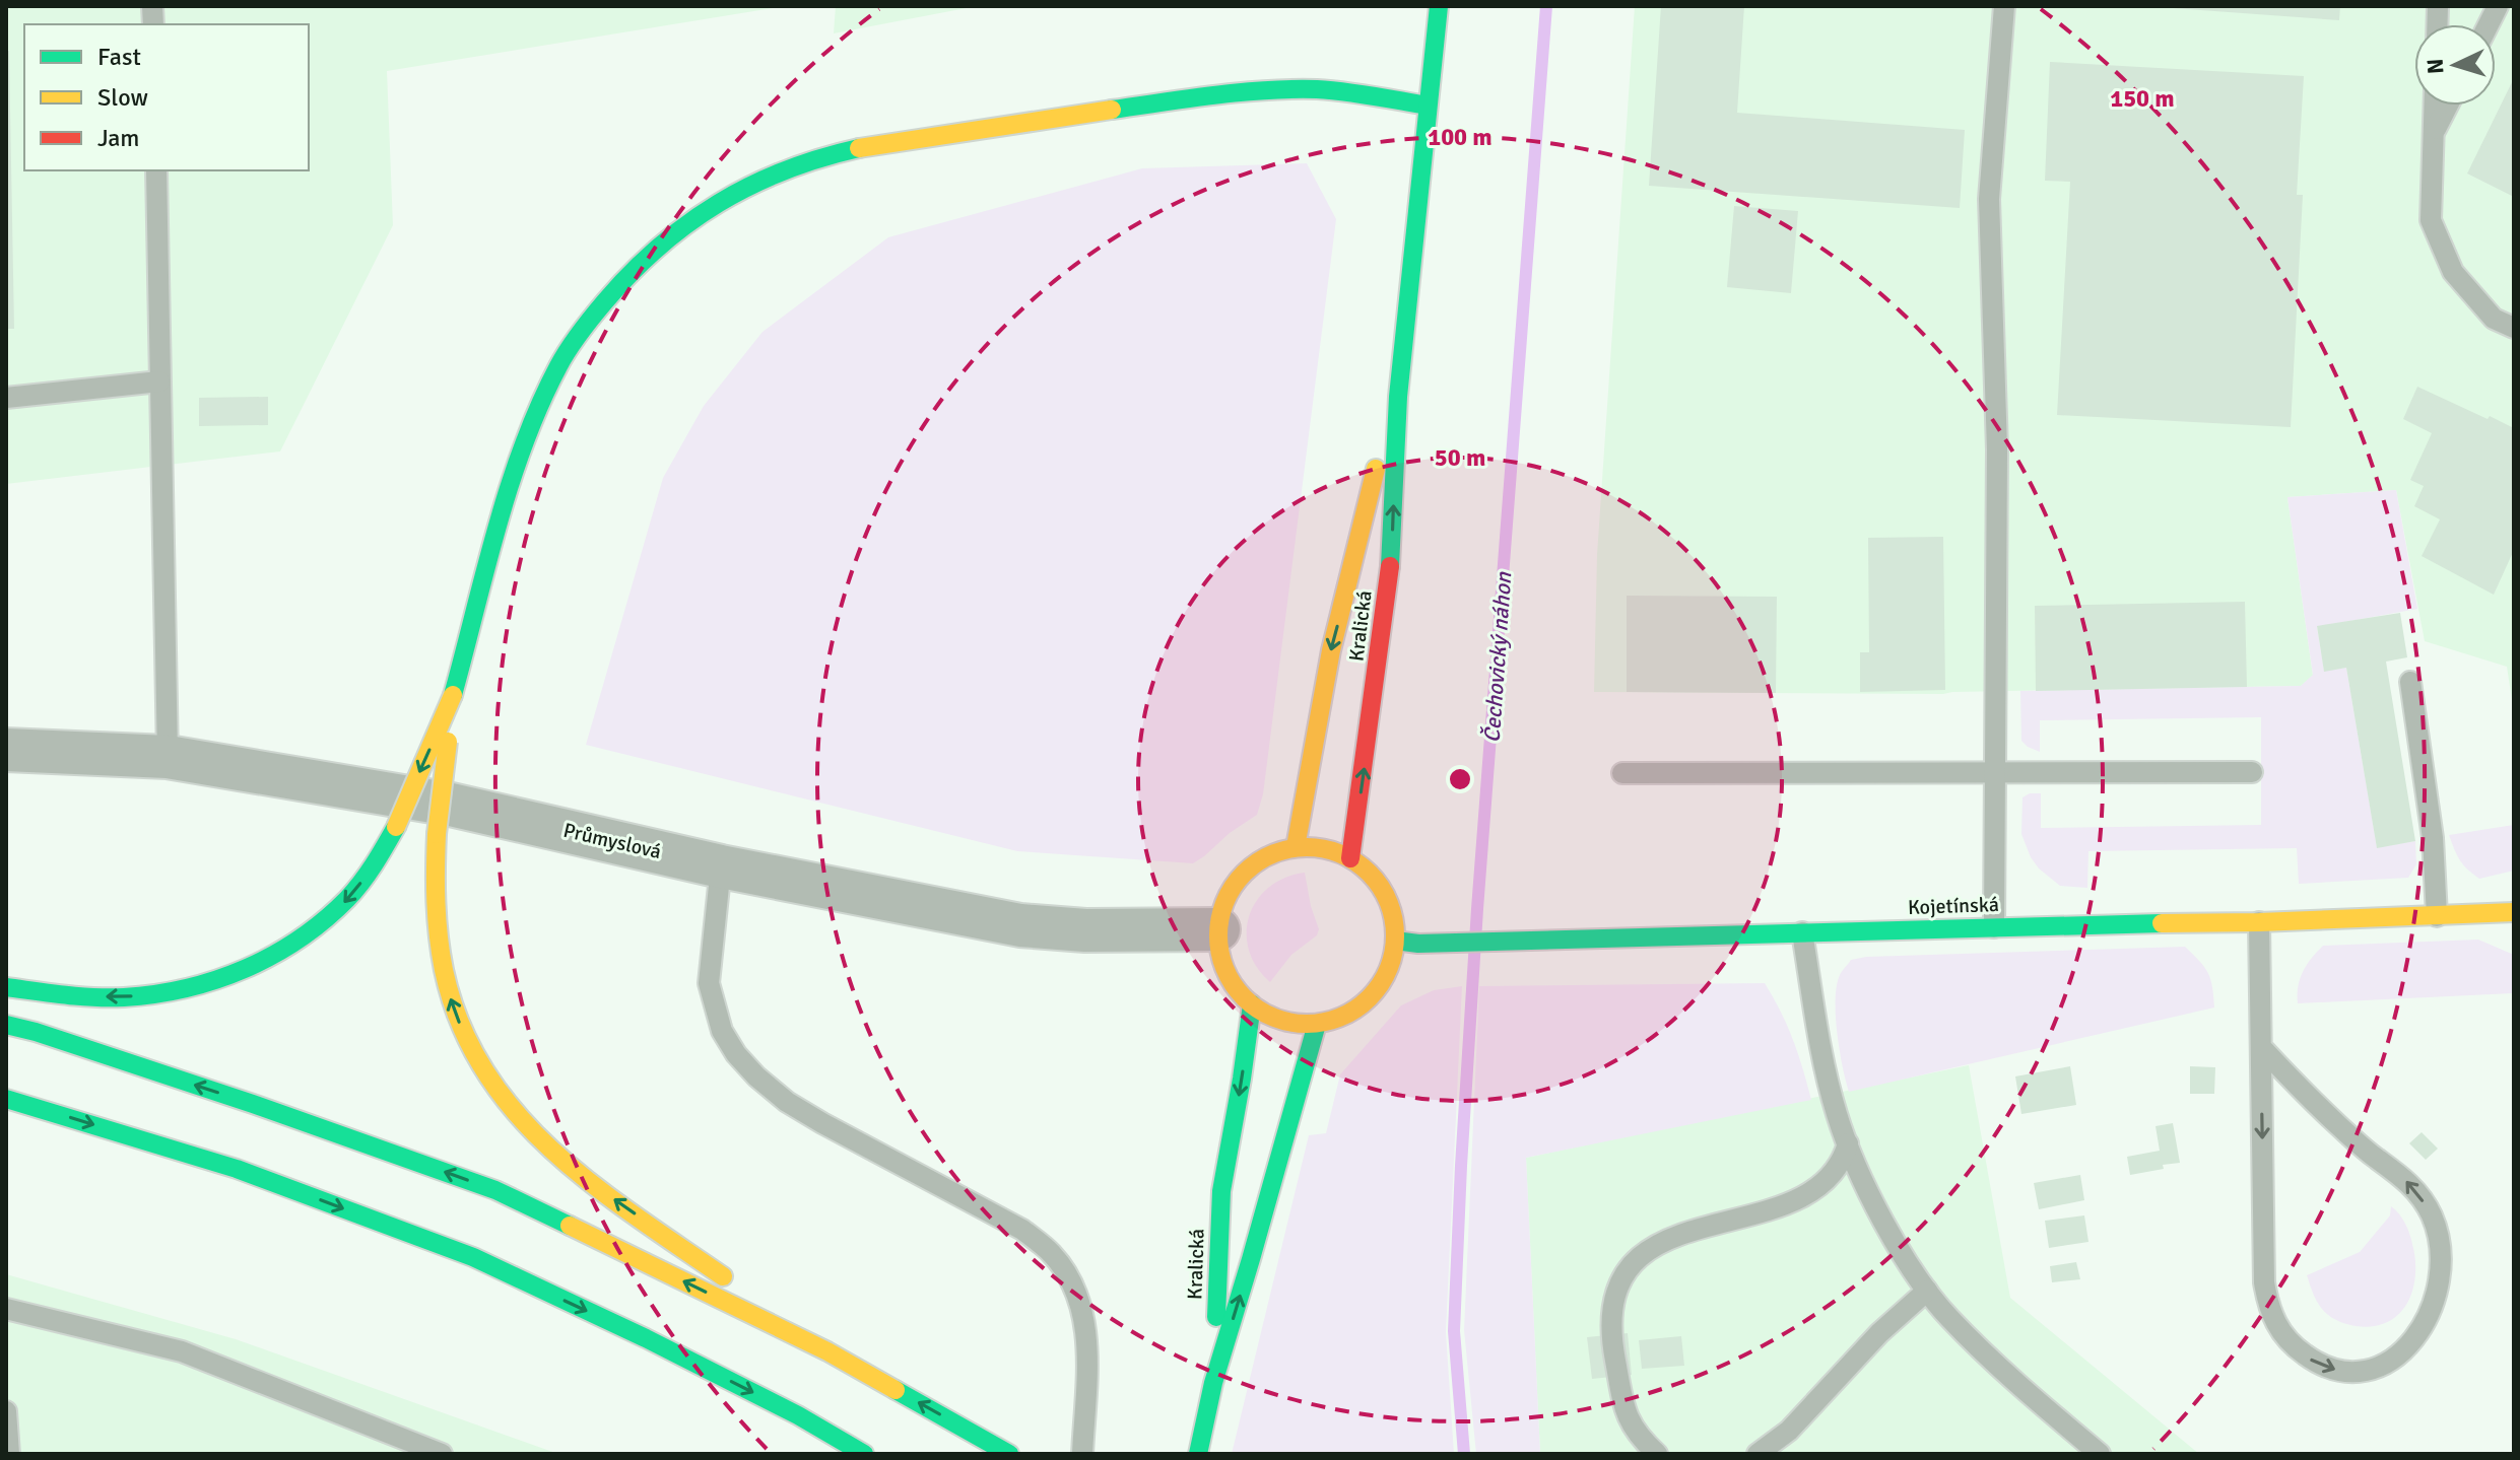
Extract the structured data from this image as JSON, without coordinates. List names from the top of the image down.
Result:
{
  "streets": {
    "main road": ["Kralická", "Kojetínská"],
    "street": ["Průmyslová"]
  },
  "crossings": [
    ["Kralická", "Průmyslová"],
    ["Kralická", "Kojetínská"],
    ["Průmyslová", "Kojetínská"]
  ],
  "water": ["Čechovický náhon"],
  "legend": ["Fast", "Slow", "Jam"],
  "north": "left",
  "rings": ["150 m", "100 m", "50 m"]
}
